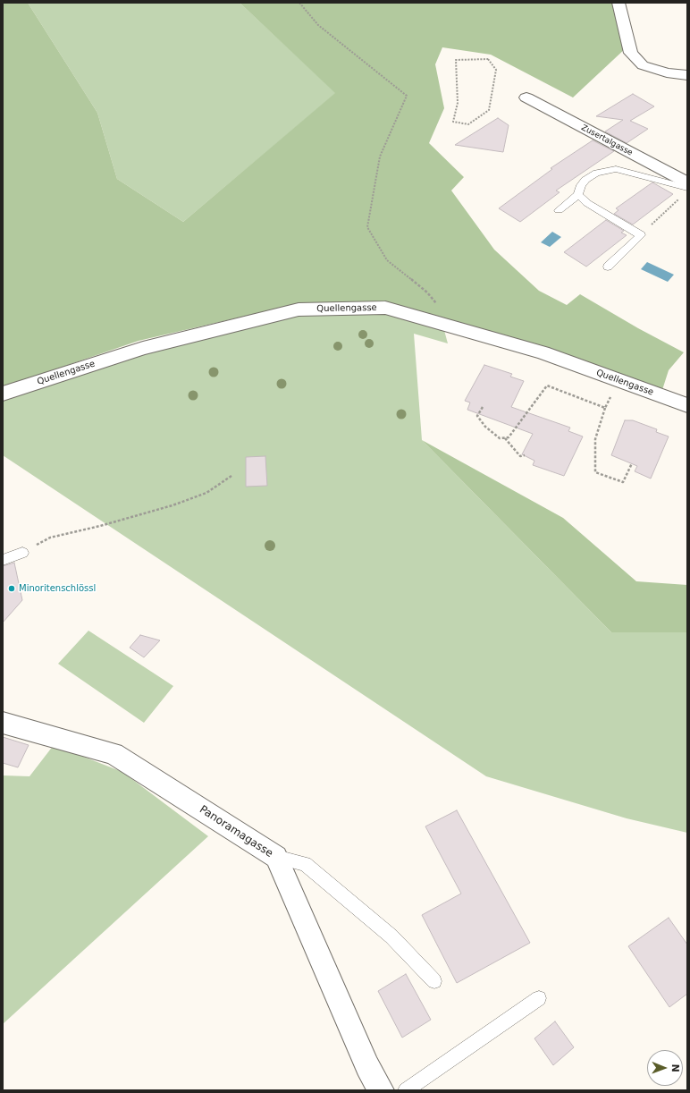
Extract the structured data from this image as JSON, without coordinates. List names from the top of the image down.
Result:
{
  "streets": {
    "street": ["Zusertalgasse", "Quellengasse", "Panoramagasse"]
  },
  "places": ["Minoritenschlössl"],
  "north": "right"
}
